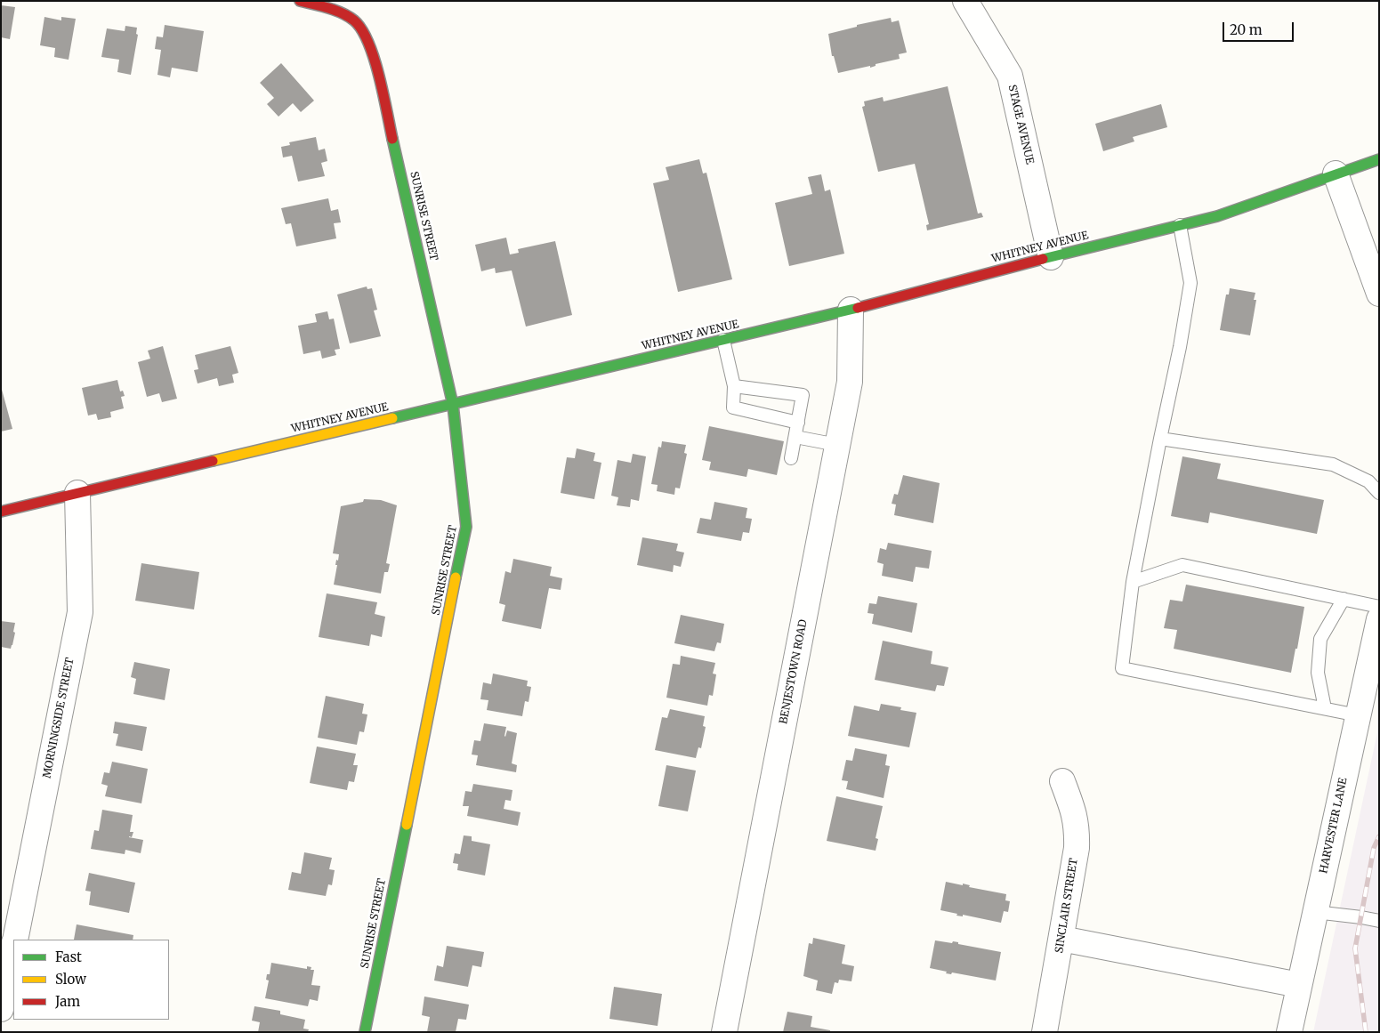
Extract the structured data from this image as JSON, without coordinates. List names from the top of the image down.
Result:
{
  "streets": {
    "main road": ["SUNRISE STREET", "WHITNEY AVENUE"],
    "street": [
      "STAGE AVENUE",
      "BENJESTOWN ROAD",
      "MORNINGSIDE STREET",
      "HARVESTER LANE",
      "SINCLAIR STREET"
    ]
  },
  "crossings": [
    ["STAGE AVENUE", "WHITNEY AVENUE"],
    ["SUNRISE STREET", "WHITNEY AVENUE"],
    ["WHITNEY AVENUE", "BENJESTOWN ROAD"],
    ["WHITNEY AVENUE", "MORNINGSIDE STREET"]
  ],
  "legend": ["Fast", "Slow", "Jam"],
  "scale_bar": "20 m"
}
